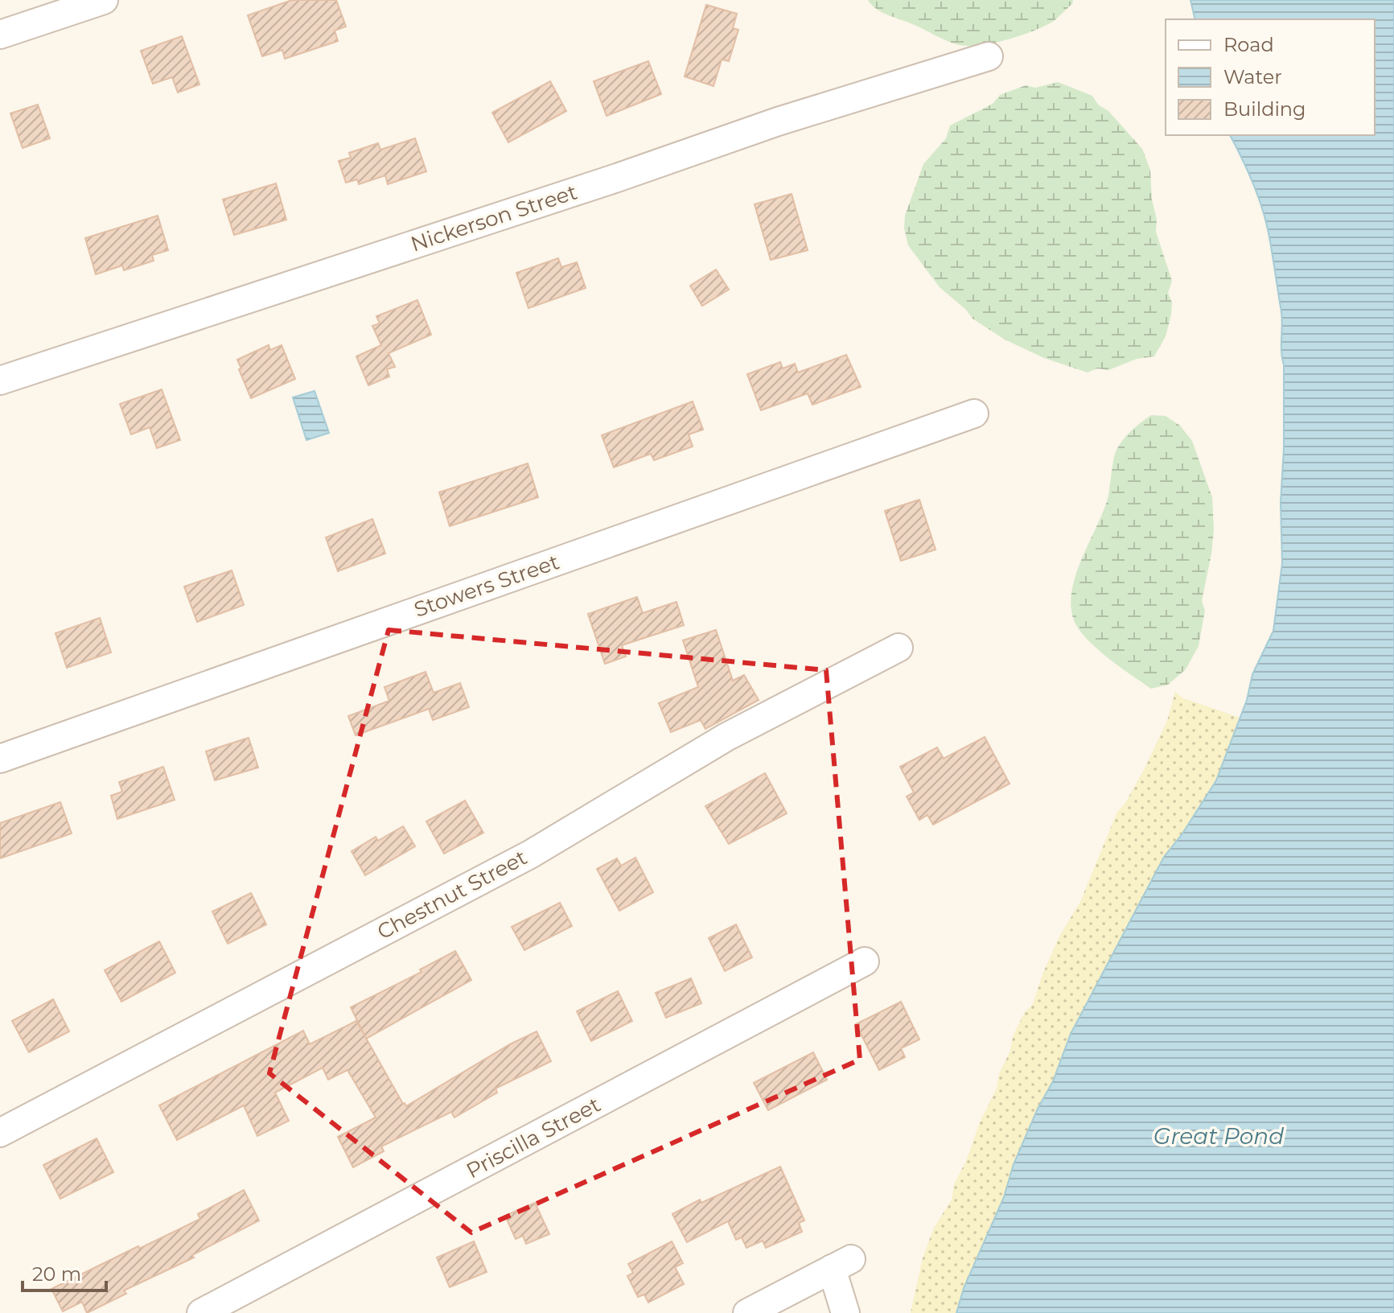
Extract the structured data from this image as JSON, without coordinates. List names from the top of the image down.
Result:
{
  "streets": {
    "street": [
      "Nickerson Street",
      "Stowers Street",
      "Chestnut Street",
      "Priscilla Street"
    ]
  },
  "water": ["Great Pond"],
  "legend": ["Road", "Water", "Building"],
  "scale_bar": "20 m"
}
